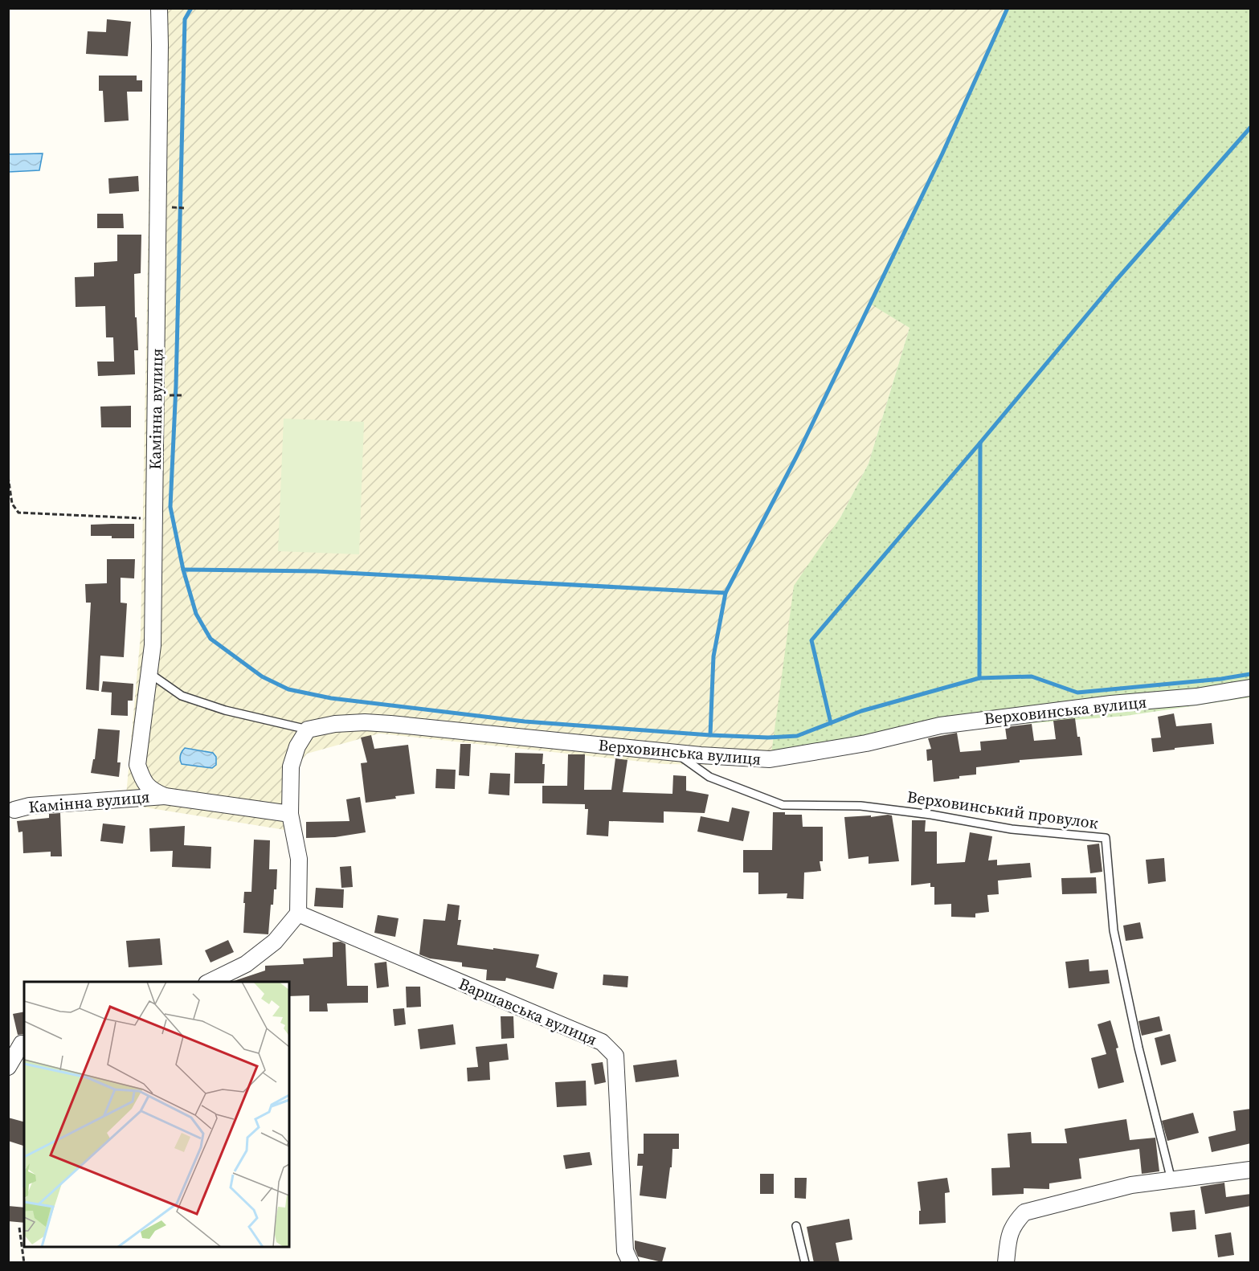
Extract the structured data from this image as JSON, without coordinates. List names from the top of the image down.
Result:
{
  "streets": {
    "street": ["Камінна вулиця", "Верховинська вулиця", "Варшавська вулиця"],
    "lane": ["Верховинський провулок"]
  },
  "crossings": [
    ["Верховинська вулиця", "Верховинський провулок"]
  ]
}
